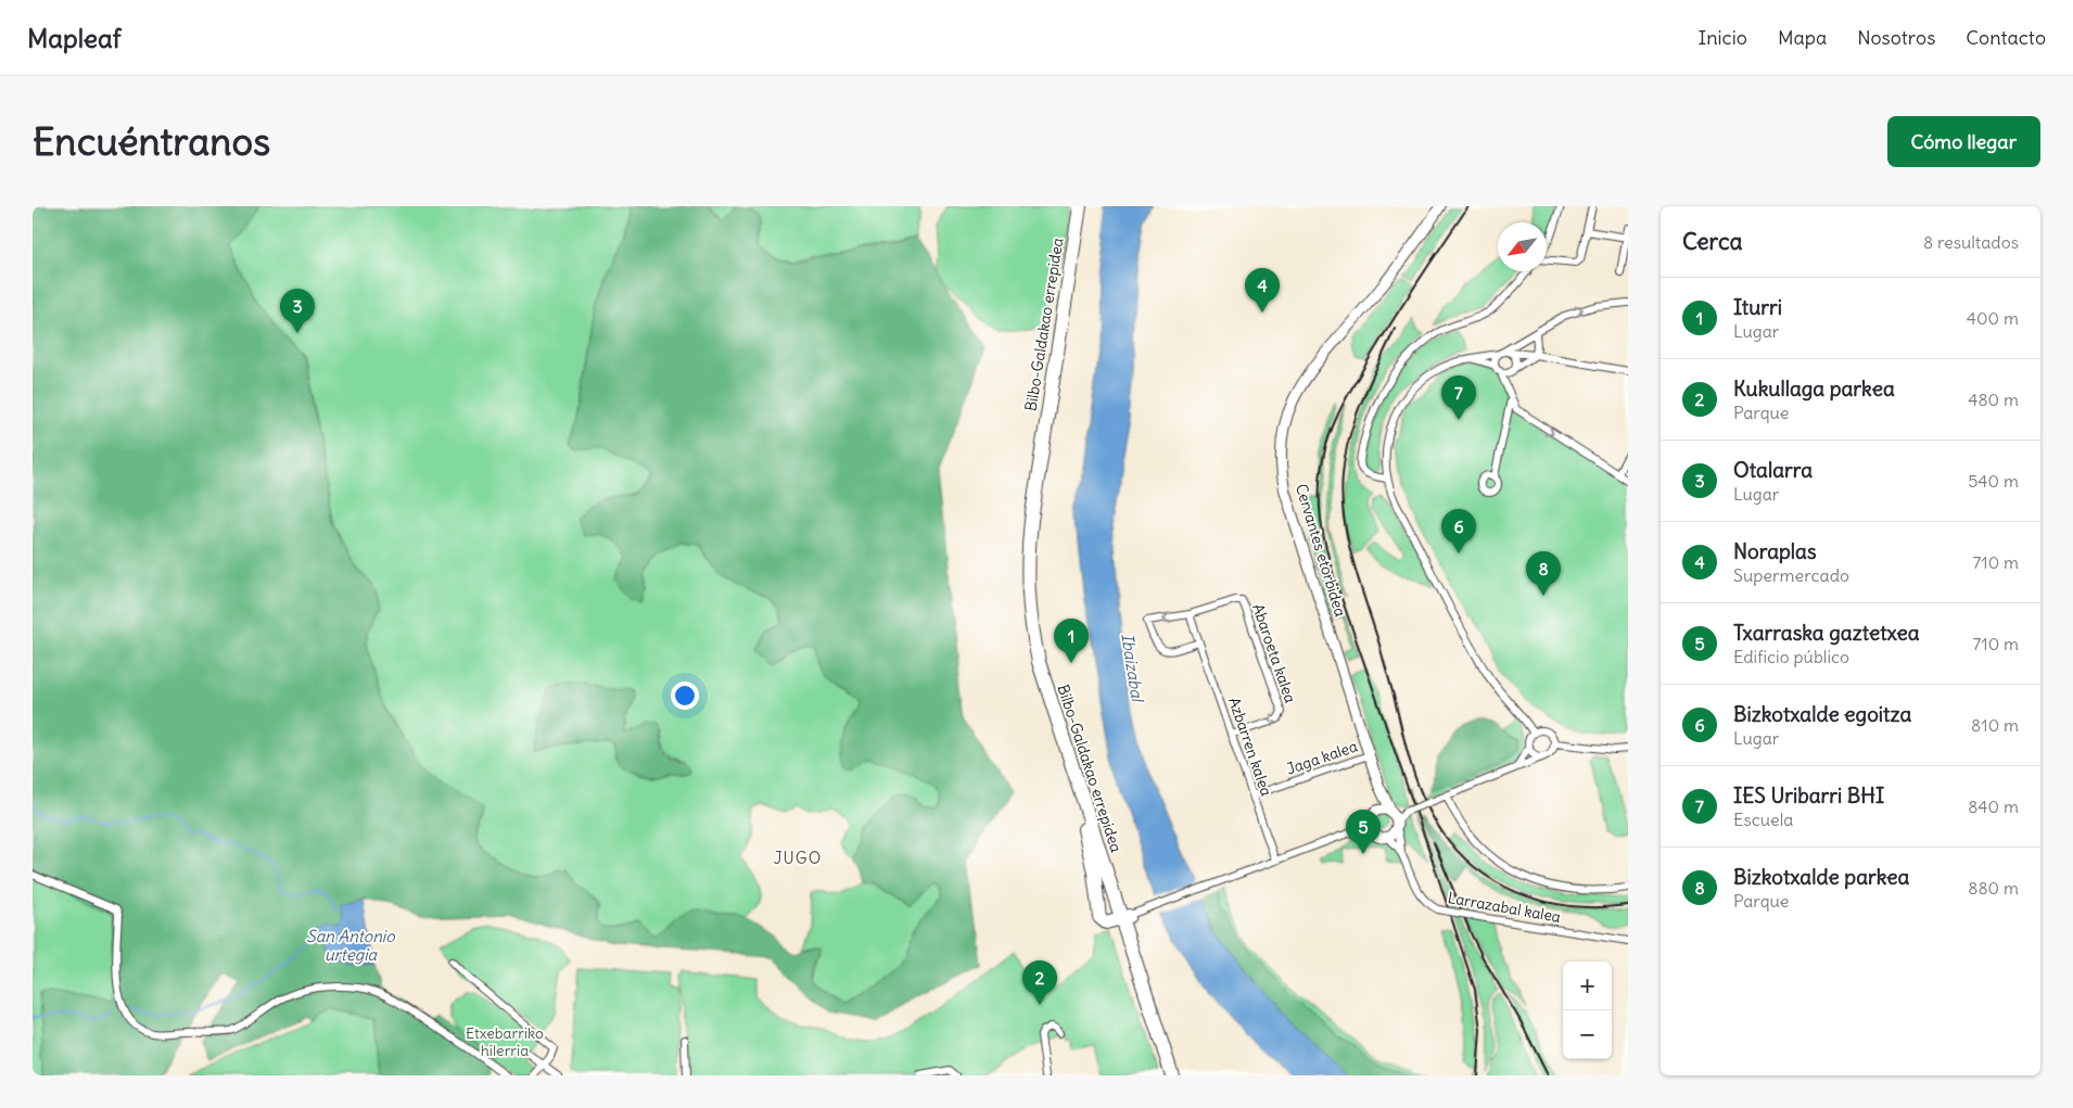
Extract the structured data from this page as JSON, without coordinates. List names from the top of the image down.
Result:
{
  "streets": {
    "highway": ["Bilbo-Galdakao errepidea"],
    "street": [
      "Cervantes etorbidea",
      "Abaroeta kalea",
      "Azbarren kalea",
      "Jaga kalea",
      "Larrazabal kalea"
    ]
  },
  "crossings": [
    ["Cervantes etorbidea", "Jaga kalea"],
    ["Cervantes etorbidea", "Larrazabal kalea"],
    ["Abaroeta kalea", "Azbarren kalea"],
    ["Azbarren kalea", "Jaga kalea"]
  ],
  "districts": ["JUGO"],
  "water": ["Ibaizabal", "San Antonio urtegia"],
  "parks": ["Etxebarriko hilerria"],
  "north": "bottom left",
  "page": {
    "header": "Mapleaf",
    "nav": [
      "Inicio",
      "Mapa",
      "Nosotros",
      "Contacto"
    ],
    "buttons": "Cómo llegar",
    "title": "Encuéntranos",
    "heading": ["Cerca", "8 resultados"],
    "pins": [
      "4",
      "3",
      "7",
      "6",
      "8",
      "1",
      "5",
      "2"
    ],
    "list": [
      {
        "mark": "1",
        "name": "Iturri",
        "note": "Lugar",
        "value": "400 m"
      },
      {
        "mark": "2",
        "name": "Kukullaga parkea",
        "note": "Parque",
        "value": "480 m"
      },
      {
        "mark": "3",
        "name": "Otalarra",
        "note": "Lugar",
        "value": "540 m"
      },
      {
        "mark": "4",
        "name": "Noraplas",
        "note": "Supermercado",
        "value": "710 m"
      },
      {
        "mark": "5",
        "name": "Txarraska gaztetxea",
        "note": "Edificio público",
        "value": "710 m"
      },
      {
        "mark": "6",
        "name": "Bizkotxalde egoitza",
        "note": "Lugar",
        "value": "810 m"
      },
      {
        "mark": "7",
        "name": "IES Uribarri BHI",
        "note": "Escuela",
        "value": "840 m"
      },
      {
        "mark": "8",
        "name": "Bizkotxalde parkea",
        "note": "Parque",
        "value": "880 m"
      }
    ],
    "map_buttons": ["+", "−"]
  }
}
